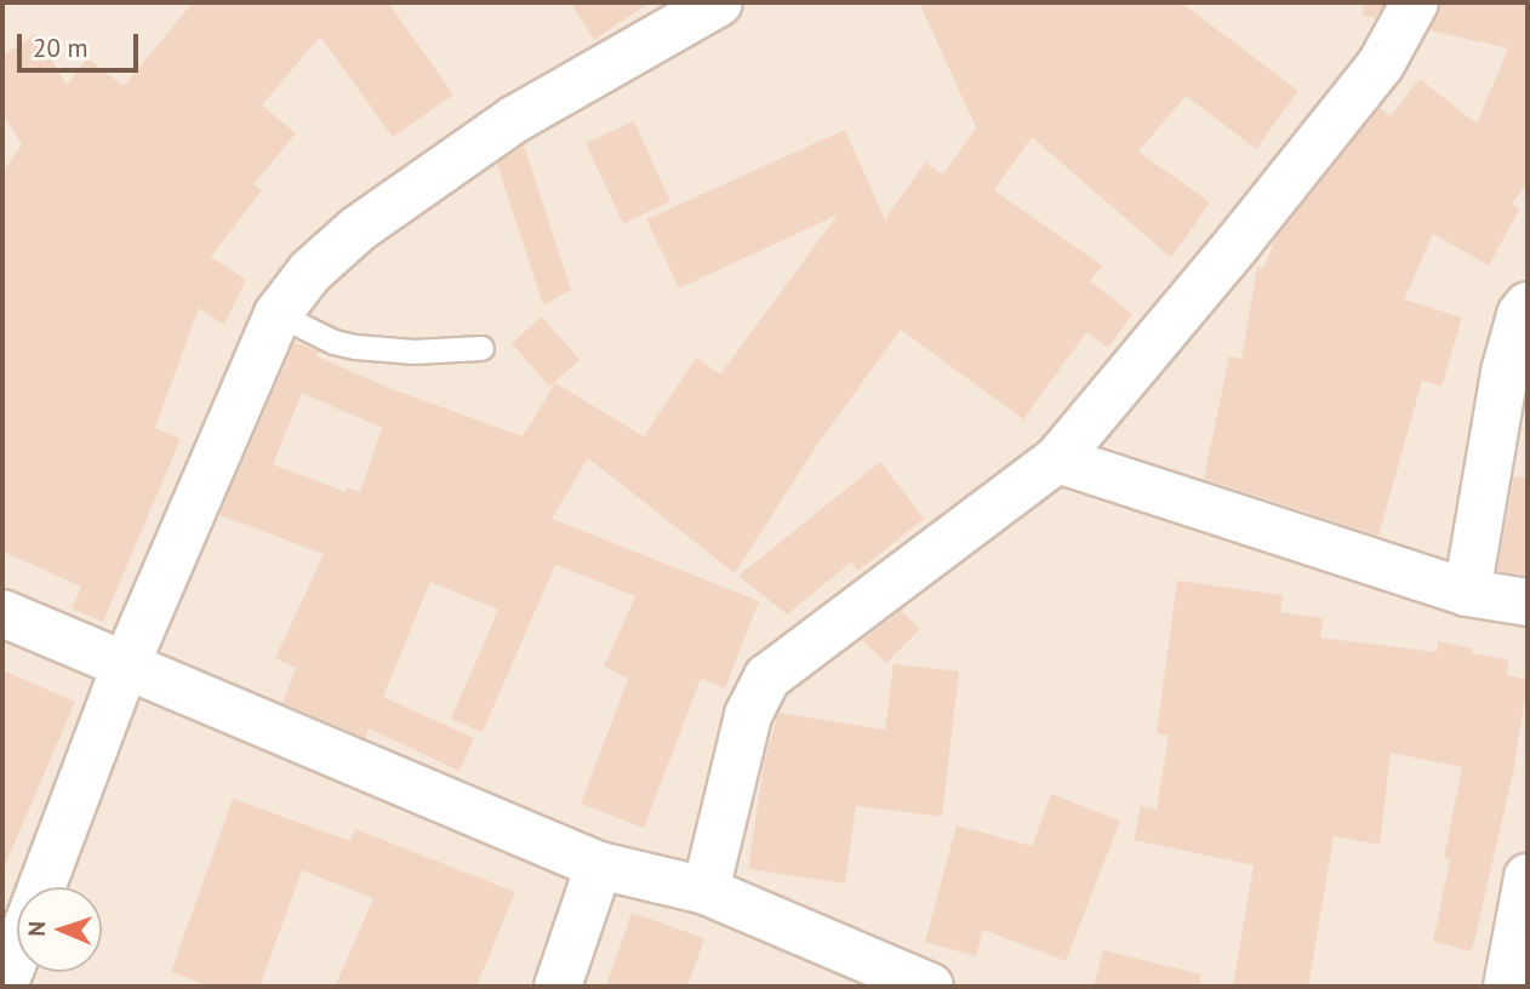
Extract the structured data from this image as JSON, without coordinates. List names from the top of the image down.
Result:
{
  "scale_bar": "20 m",
  "north": "left"
}
